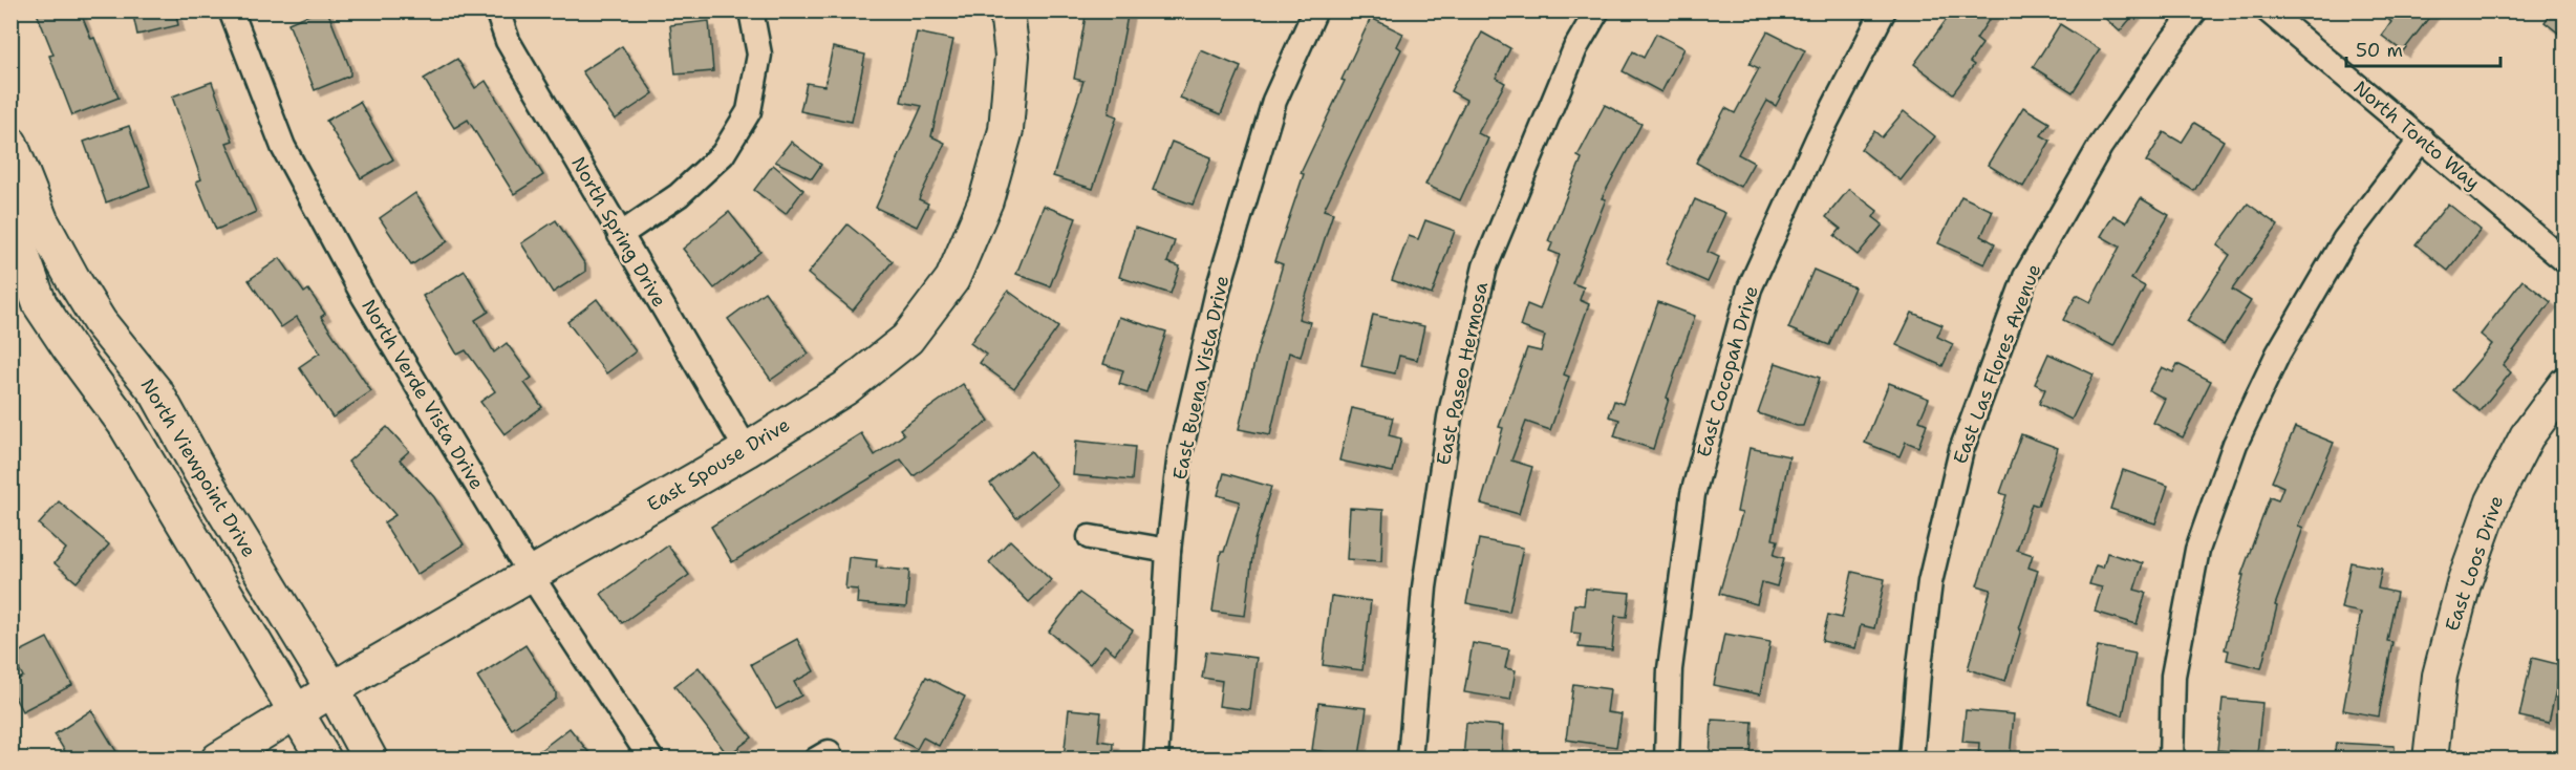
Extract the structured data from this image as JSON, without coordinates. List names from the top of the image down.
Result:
{
  "streets": {
    "main road": ["East Spouse Drive", "North Viewpoint Drive", "East Loos Drive"],
    "street": [
      "North Tonto Way",
      "North Spring Drive",
      "East Las Flores Avenue",
      "East Cocopah Drive",
      "East Paseo Hermosa",
      "East Buena Vista Drive",
      "North Verde Vista Drive"
    ]
  },
  "crossings": [
    ["North Spring Drive", "East Spouse Drive"],
    ["North Verde Vista Drive", "East Spouse Drive"],
    ["East Spouse Drive", "North Viewpoint Drive"]
  ],
  "scale_bar": "50 m"
}
